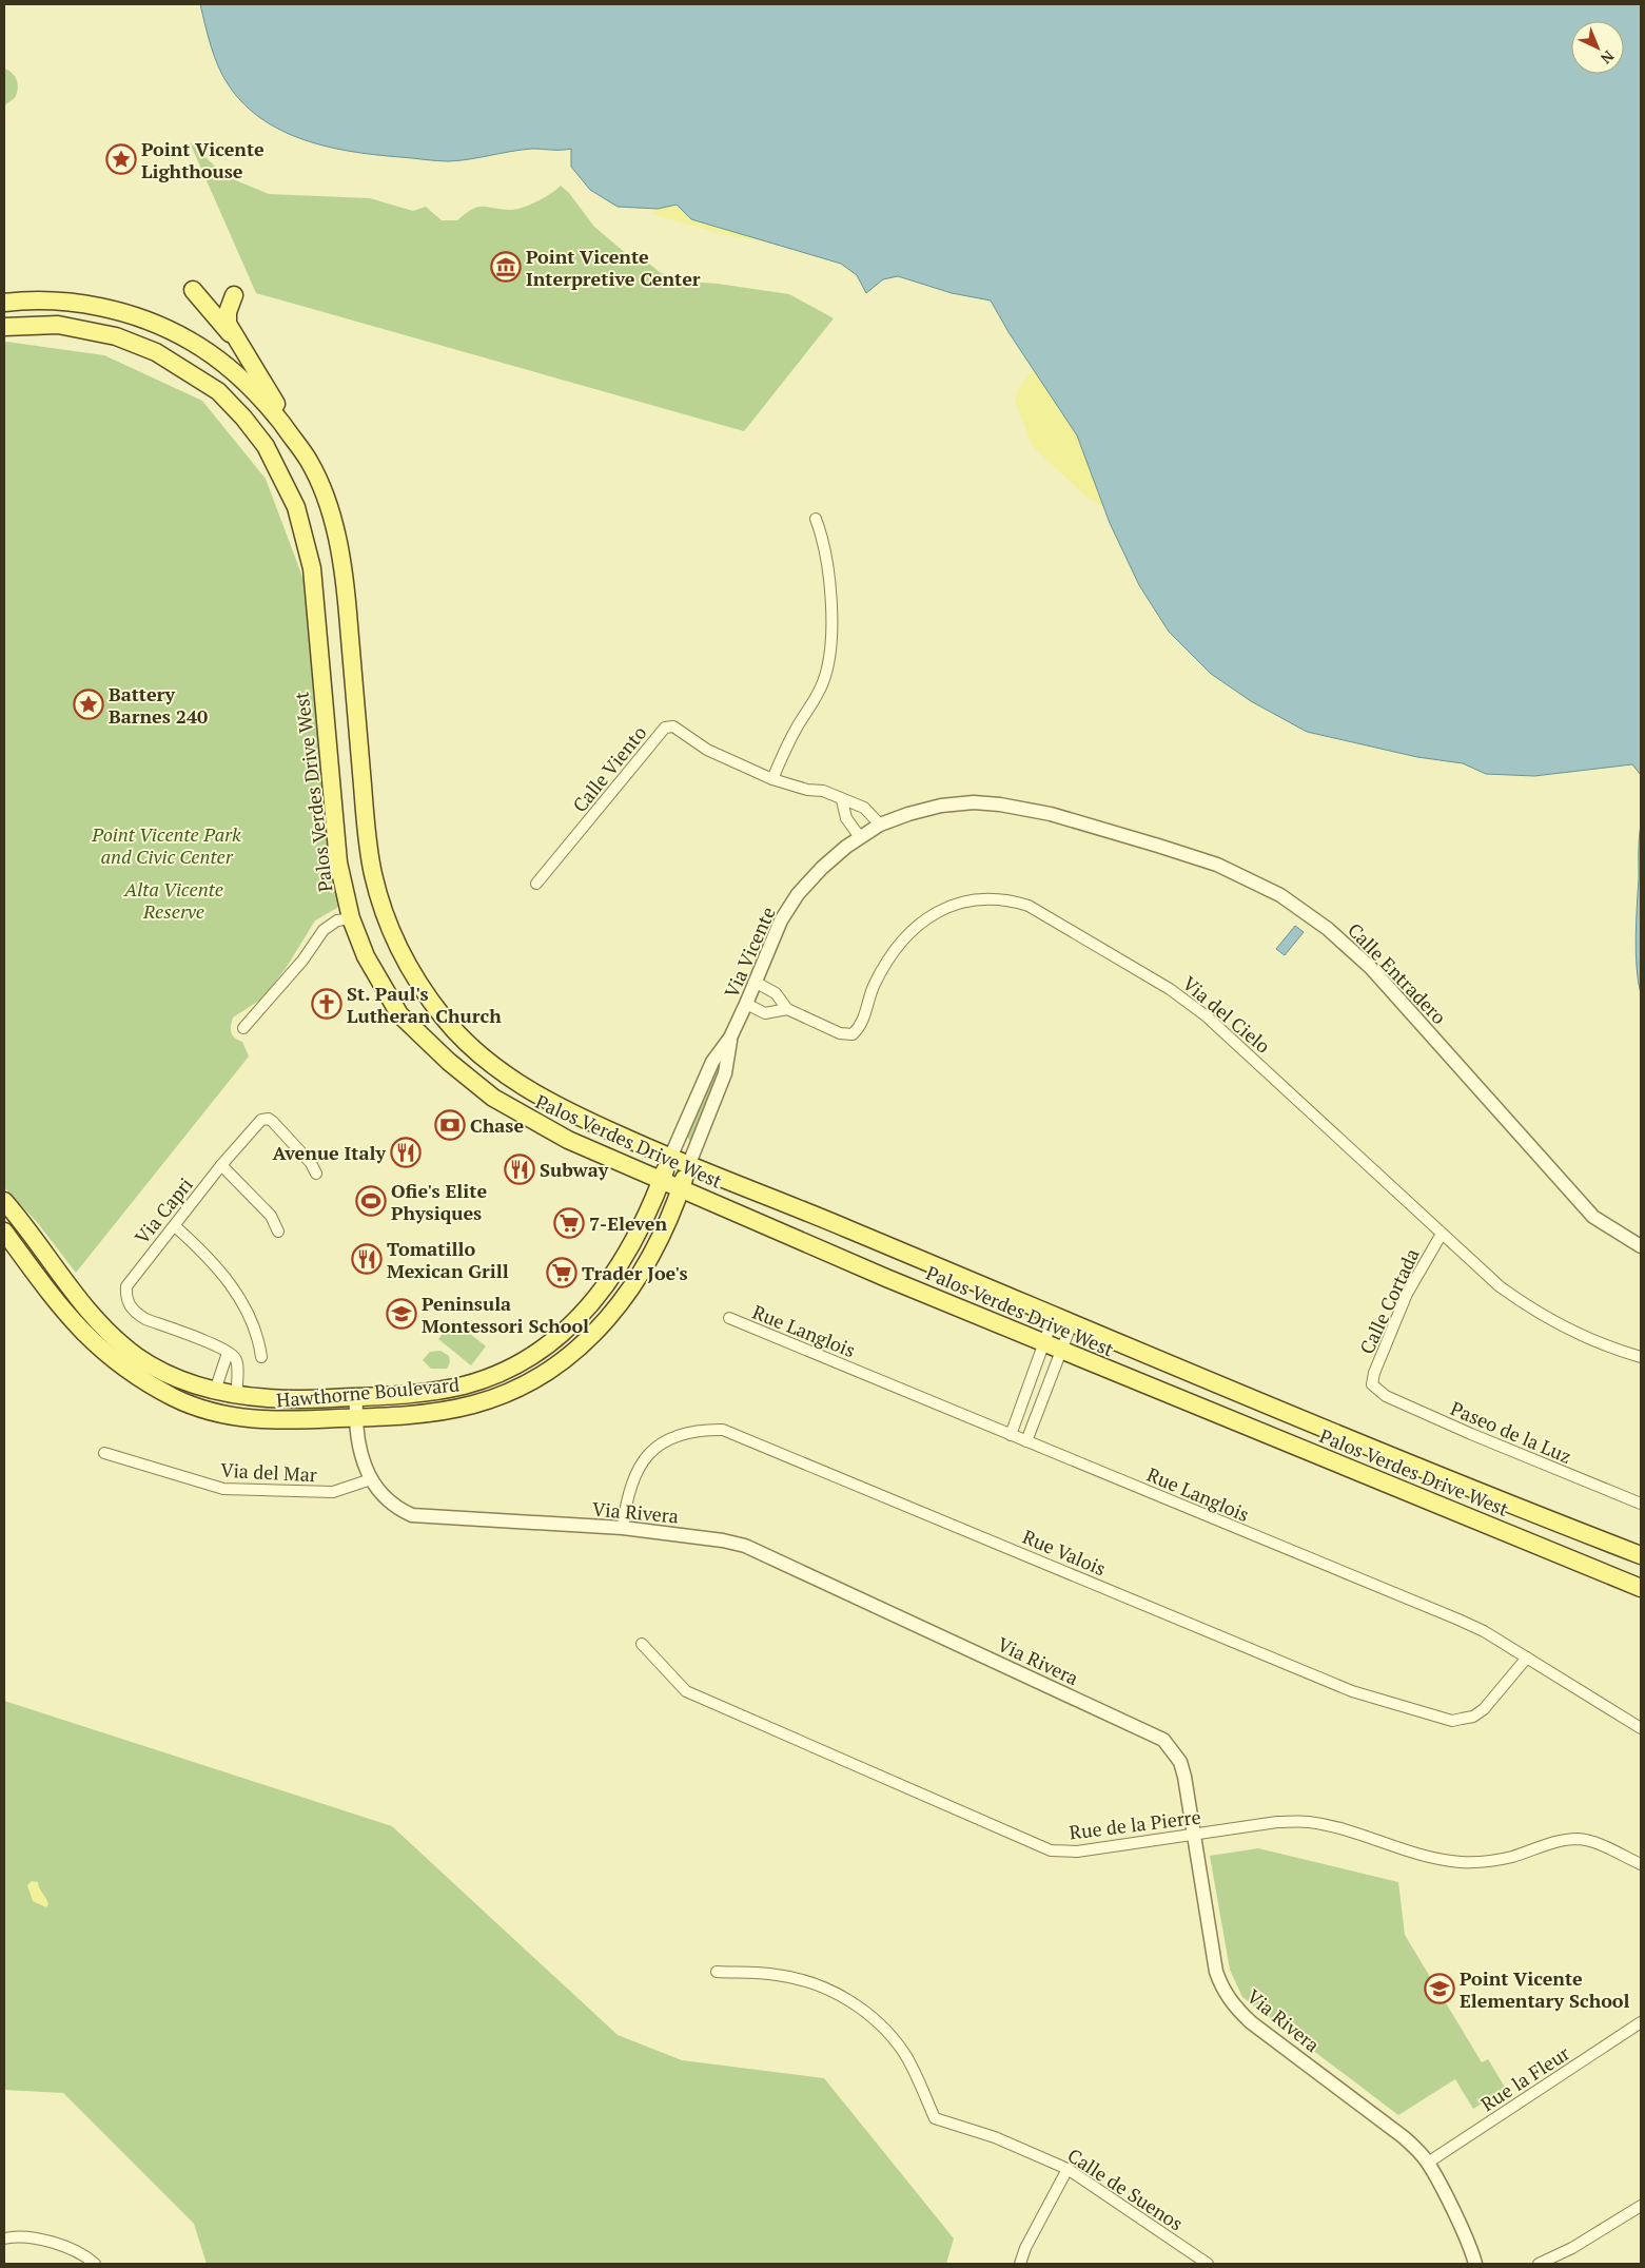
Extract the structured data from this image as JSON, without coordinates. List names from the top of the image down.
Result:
{
  "streets": {
    "main road": ["Palos Verdes Drive West", "Hawthorne Boulevard"],
    "street": [
      "Calle Viento",
      "Via Vicente",
      "Calle Entradero",
      "Via del Cielo",
      "Via Capri",
      "Calle Cortada",
      "Rue Langlois",
      "Paseo de la Luz",
      "Via del Mar",
      "Via Rivera",
      "Rue Valois",
      "Rue de la Pierre",
      "Rue la Fleur",
      "Calle de Suenos"
    ]
  },
  "crossings": [
    ["Calle Viento", "Via Vicente"],
    ["Calle Viento", "Calle Entradero"],
    ["Palos Verdes Drive West", "Via Vicente"],
    ["Palos Verdes Drive West", "Hawthorne Boulevard"],
    ["Via Vicente", "Calle Entradero"],
    ["Via Vicente", "Via del Cielo"],
    ["Via Vicente", "Hawthorne Boulevard"],
    ["Via del Cielo", "Calle Cortada"],
    ["Calle Cortada", "Paseo de la Luz"],
    ["Rue Langlois", "Rue Valois"],
    ["Hawthorne Boulevard", "Via Rivera"],
    ["Via del Mar", "Via Rivera"],
    ["Via Rivera", "Rue Valois"],
    ["Via Rivera", "Rue de la Pierre"],
    ["Via Rivera", "Rue la Fleur"]
  ],
  "parks": ["Point Vicente Park and Civic Center", "Alta Vicente Reserve"],
  "places": {
    "place": ["Point Vicente Lighthouse", "Battery Barnes 240"],
    "museum": ["Point Vicente Interpretive Center"],
    "church": ["St. Paul's Lutheran Church"],
    "bank": ["Chase"],
    "restaurant": ["Avenue Italy", "Subway", "Tomatillo Mexican Grill"],
    "sports": ["Ofie's Elite Physiques"],
    "supermarket": ["7-Eleven", "Trader Joe's"],
    "school or university": ["Peninsula Montessori School", "Point Vicente Elementary School"]
  },
  "north": "bottom right"
}
